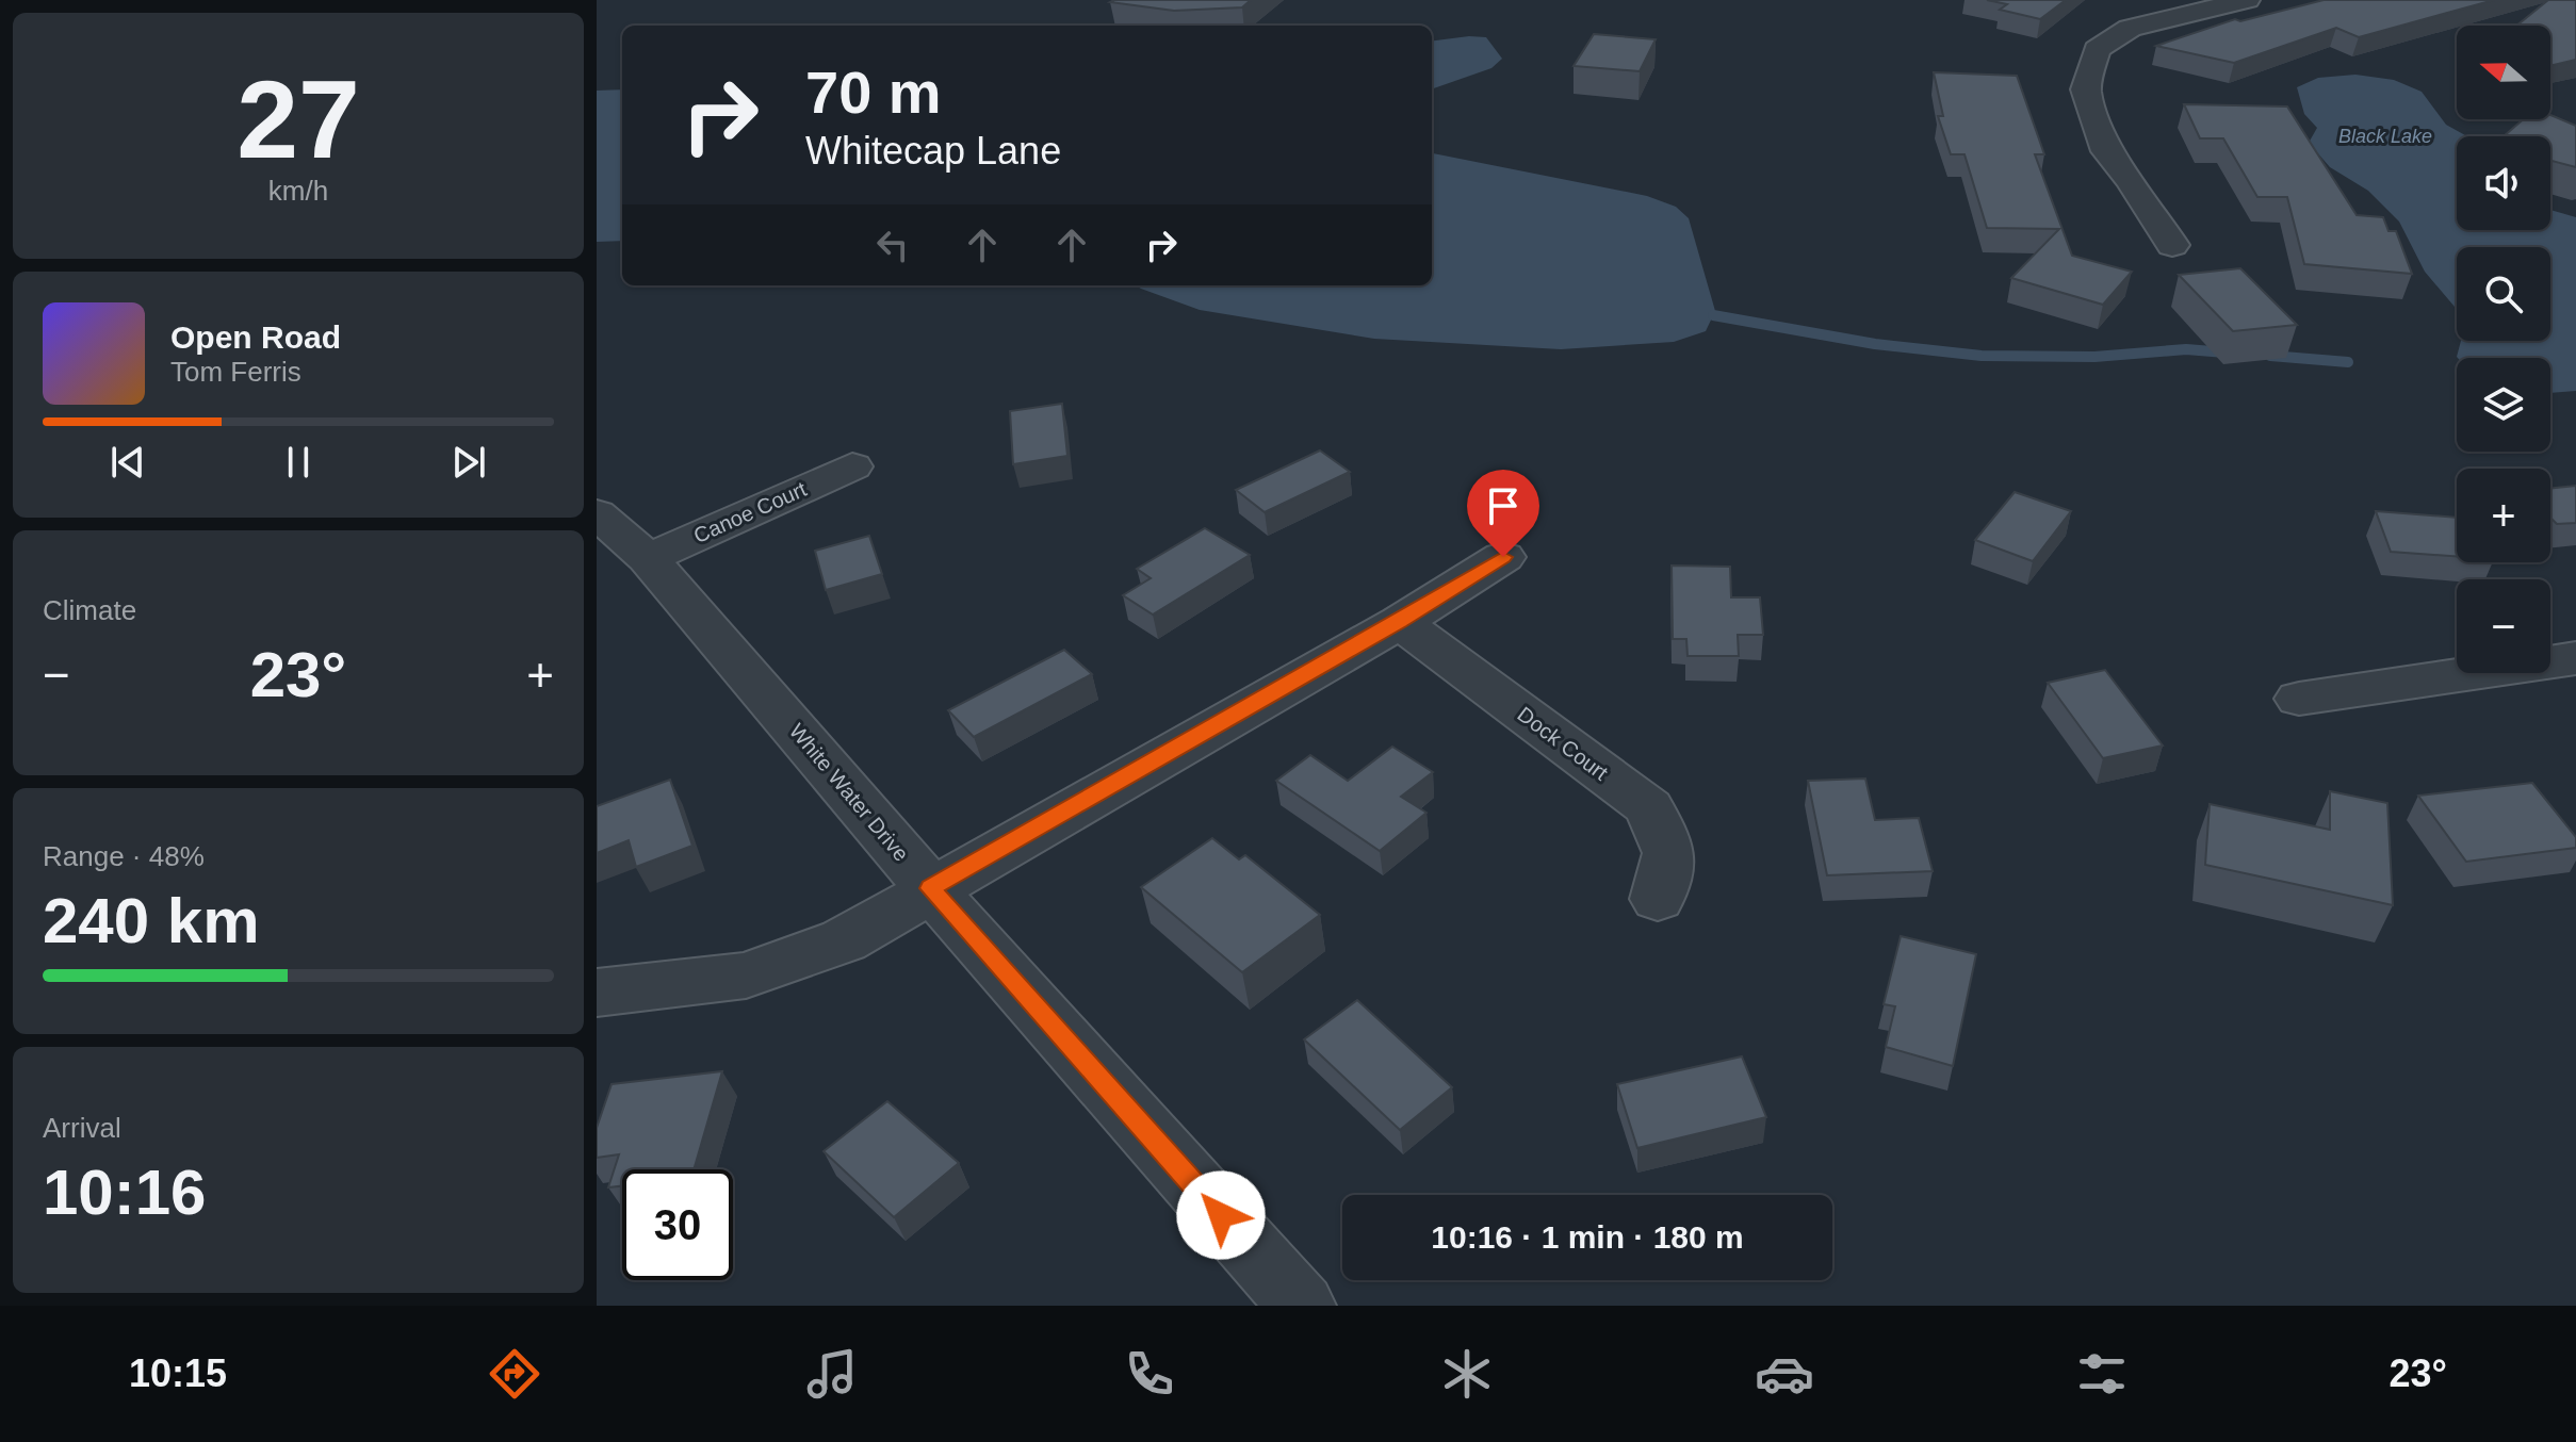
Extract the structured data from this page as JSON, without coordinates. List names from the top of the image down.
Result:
{
  "streets": {
    "street": ["Canoe Court", "Dock Court", "White Water Drive"]
  },
  "crossings": [
    ["Canoe Court", "White Water Drive"]
  ],
  "water": ["Black Lake"],
  "north": "left",
  "page": {
    "tile": [
      ["27", "km/h"],
      "Climate",
      ["Range · 48%", "240 km"],
      ["Arrival", "10:16"]
    ],
    "map_buttons": ["+", "−"],
    "turn": ["70 m", "Whitecap Lane"],
    "song": ["Open Road", "Tom Ferris"],
    "heat": ["−", "23°", "+"],
    "limit": "30",
    "trip": "10:16 · 1 min · 180 m",
    "tabs": ["10:15", "23°"]
  }
}
